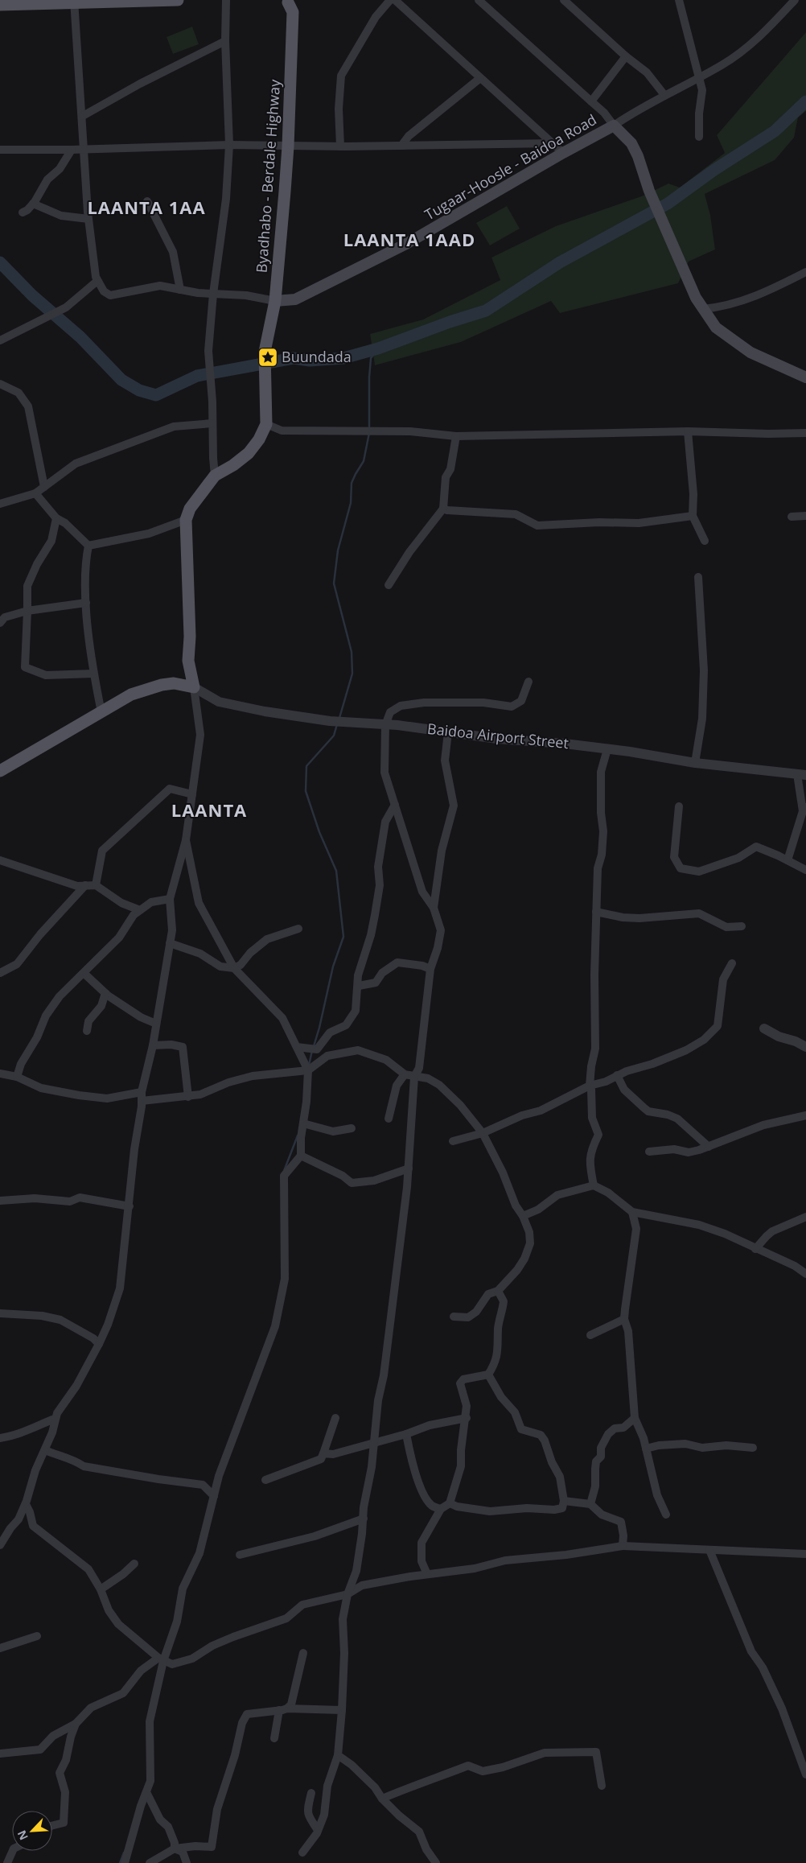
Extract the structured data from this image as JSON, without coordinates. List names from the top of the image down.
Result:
{
  "streets": {
    "main road": ["Tugaar-Hoosle - Baidoa Road", "Byadhabo - Berdale Highway"],
    "street": ["Baidoa Airport Street"]
  },
  "crossings": [
    ["Tugaar-Hoosle - Baidoa Road", "Byadhabo - Berdale Highway"]
  ],
  "districts": ["LAANTA 1AA", "LAANTA 1AAD", "LAANTA"],
  "places": {
    "place": ["Buundada"]
  },
  "north": "bottom left"
}
